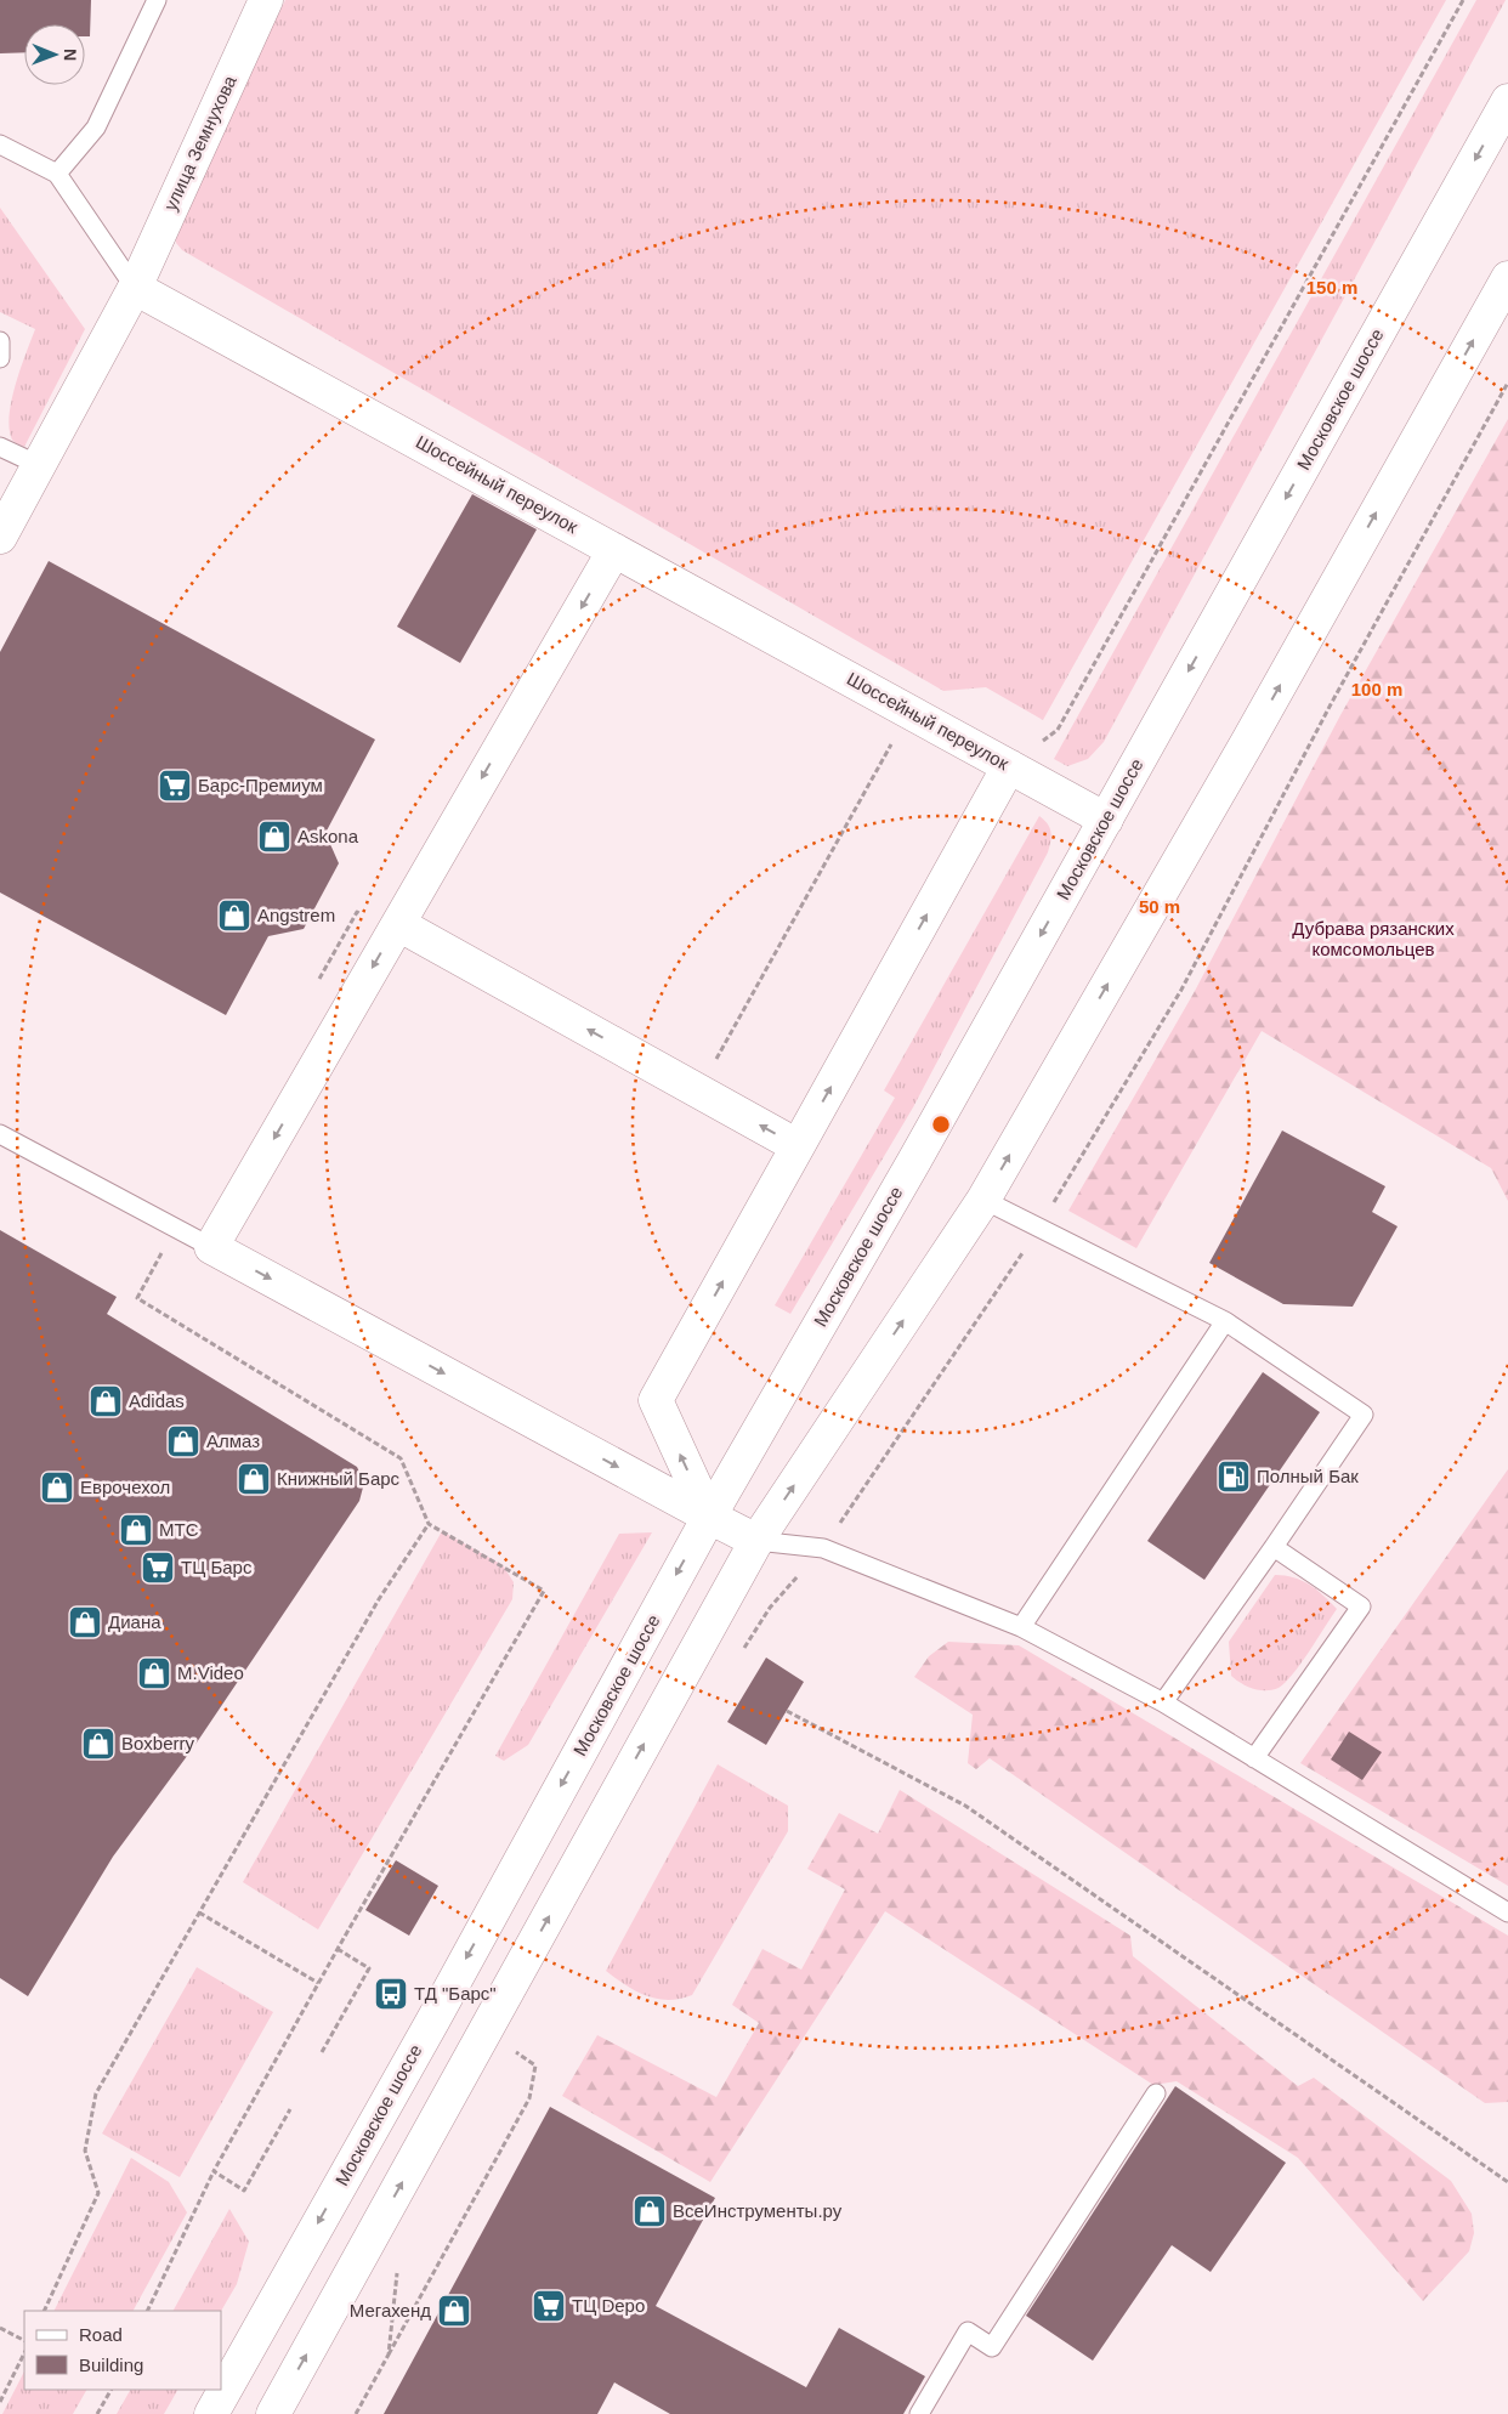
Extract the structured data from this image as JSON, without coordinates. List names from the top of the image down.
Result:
{
  "streets": {
    "main road": ["улица Земнухова", "Московское шоссе", "Шоссейный переулок"]
  },
  "crossings": [
    ["улица Земнухова", "Шоссейный переулок"],
    ["Московское шоссе", "Шоссейный переулок"]
  ],
  "parks": ["Дубрава рязанских комсомольцев"],
  "places": {
    "supermarket": ["Барс-Премиум", "ТЦ Барс", "ТЦ Depo"],
    "shop": [
      "Askona",
      "Angstrem",
      "Adidas",
      "Алмаз",
      "Книжный Барс",
      "Еврочехол",
      "МТС",
      "Диана",
      "M.Video",
      "Boxberry",
      "ВсеИнструменты.ру",
      "Мегахенд"
    ],
    "fuel station": ["Полный Бак"],
    "bus stop": ["ТД \"Барс\""]
  },
  "legend": ["Road", "Building"],
  "north": "right",
  "rings": ["150 m", "100 m", "50 m"]
}
